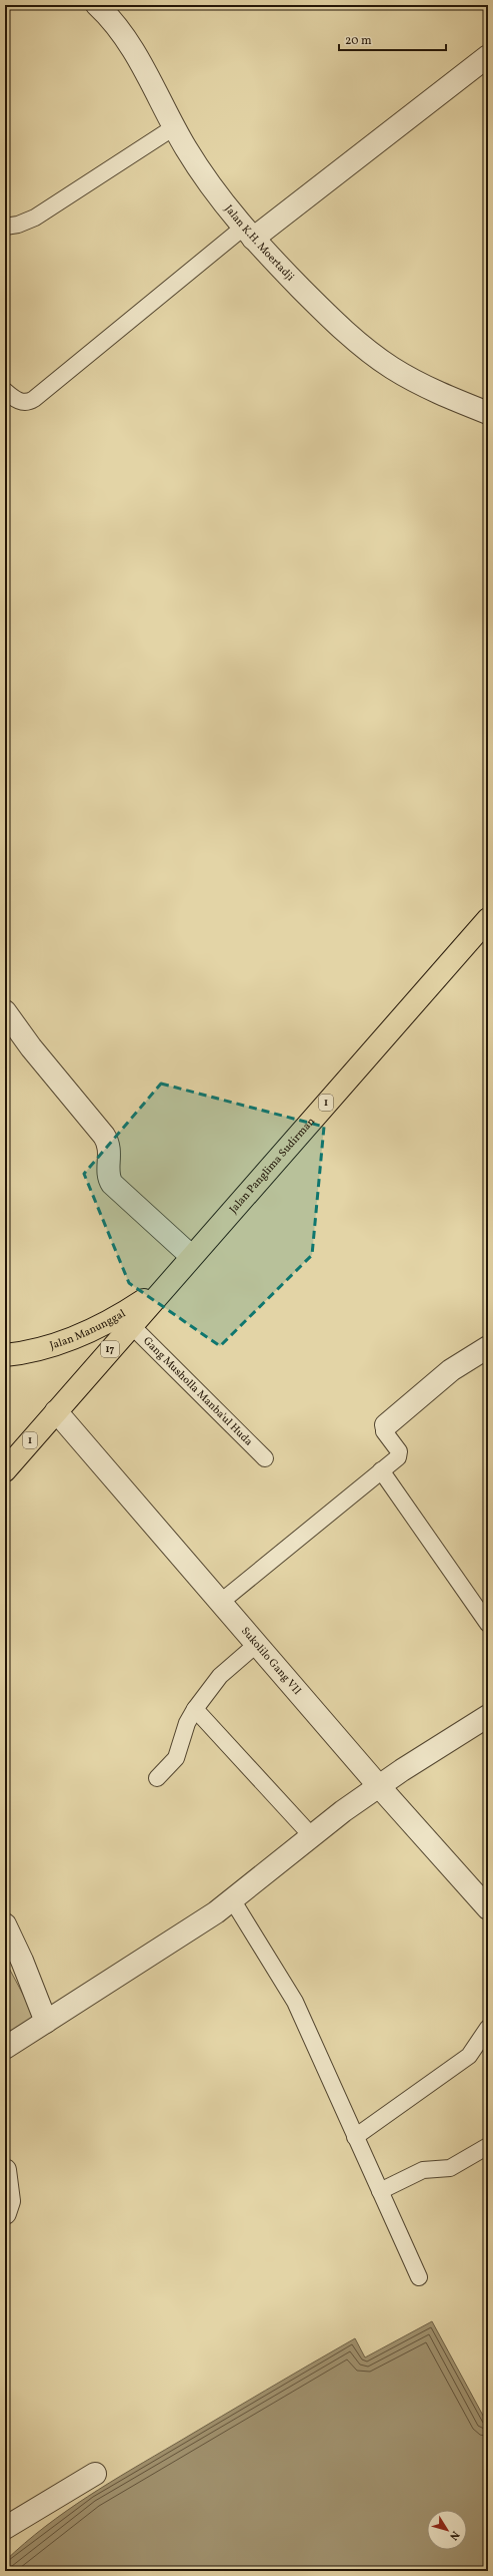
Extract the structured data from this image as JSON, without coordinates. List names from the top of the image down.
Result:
{
  "streets": {
    "highway": [
      "1",
      "Jalan Panglima Sudirman",
      "Jalan Manunggal",
      "17"
    ],
    "street": ["Jalan K.H. Moertadji", "Sukolilo Gang VII"],
    "lane": ["Gang Musholla Manba'ul Huda"]
  },
  "crossings": [
    ["1", "Jalan Panglima Sudirman"],
    ["1", "Sukolilo Gang VII"],
    ["Jalan Panglima Sudirman", "Jalan Manunggal"],
    ["Jalan Panglima Sudirman", "Gang Musholla Manba'ul Huda"],
    ["Jalan Panglima Sudirman", "Sukolilo Gang VII"]
  ],
  "scale_bar": "20 m",
  "north": "bottom right"
}
